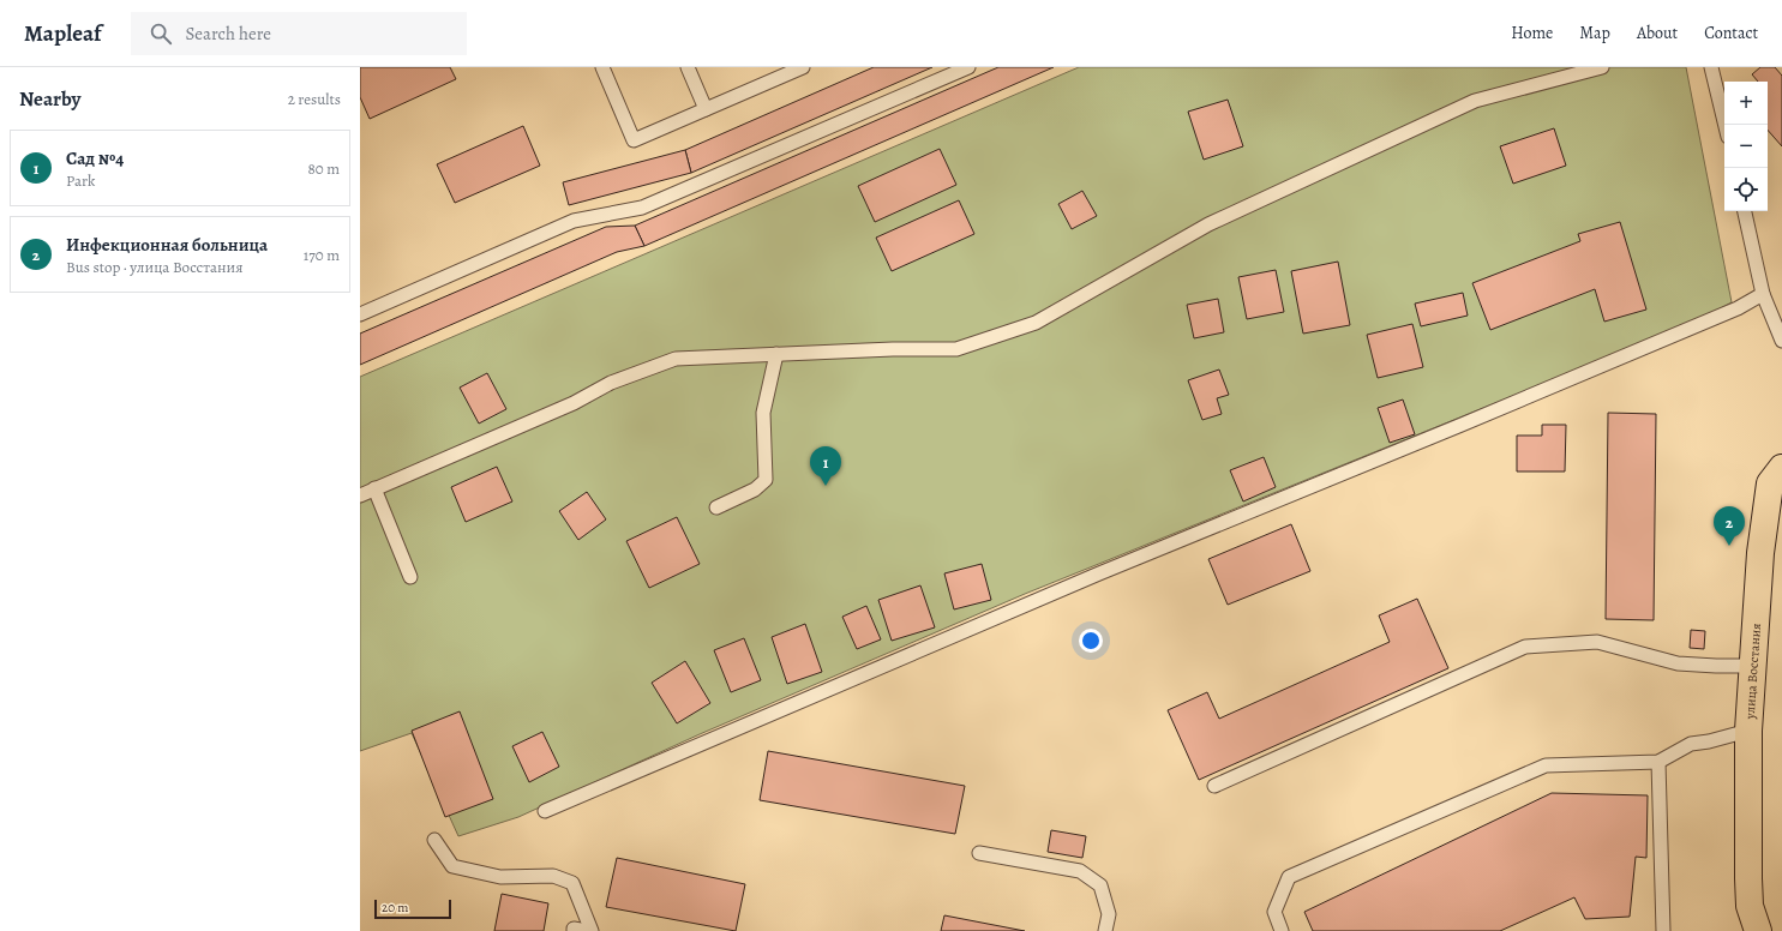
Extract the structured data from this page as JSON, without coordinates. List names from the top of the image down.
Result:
{
  "streets": {
    "main road": ["улица Восстания"]
  },
  "scale_bar": "20 m",
  "page": {
    "header": "Mapleaf",
    "search": "Search here",
    "nav": [
      "Home",
      "Map",
      "About",
      "Contact"
    ],
    "heading": ["Nearby", "2 results"],
    "map_buttons": ["+", "−"],
    "list": [
      {
        "mark": "1",
        "name": "Сад №4",
        "note": "Park",
        "value": "80 m"
      },
      {
        "mark": "2",
        "name": "Инфекционная больница",
        "note": "Bus stop · улица Восстания",
        "value": "170 m"
      }
    ],
    "pins": ["1", "2"],
    "scale": "20 m"
  }
}
